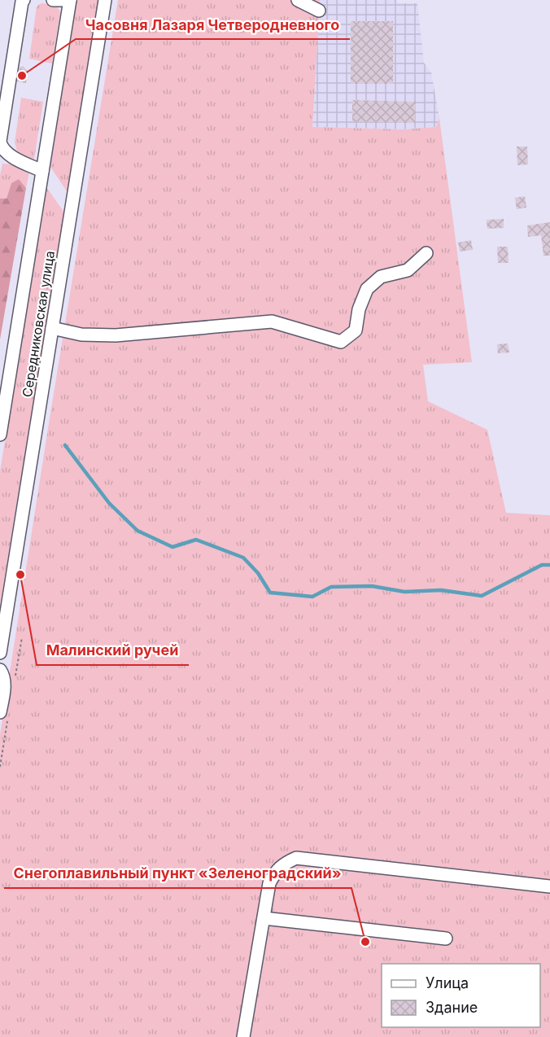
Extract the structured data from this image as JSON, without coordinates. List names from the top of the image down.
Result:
{
  "streets": {
    "street": ["Середниковская улица"]
  },
  "places": ["Часовня Лазаря Четверодневного", "Малинский ручей", "Снегоплавильный пункт «Зеленоградский»"],
  "legend": ["Улица", "Здание"]
}
